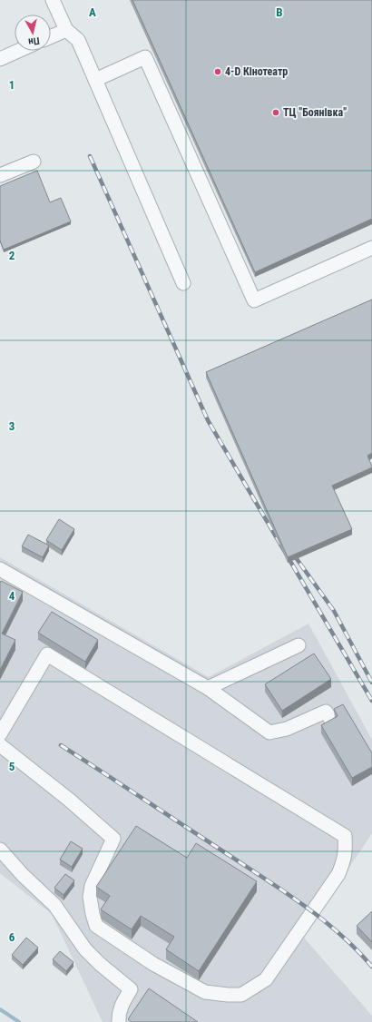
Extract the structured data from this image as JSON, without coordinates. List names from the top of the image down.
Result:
{
  "places": ["4-D Кінотеатр", "ТЦ \"Боянівка\""],
  "north": "bottom",
  "grid": {
    "columns": ["A", "B"],
    "rows": [
      "1",
      "2",
      "3",
      "4",
      "5",
      "6"
    ]
  }
}
